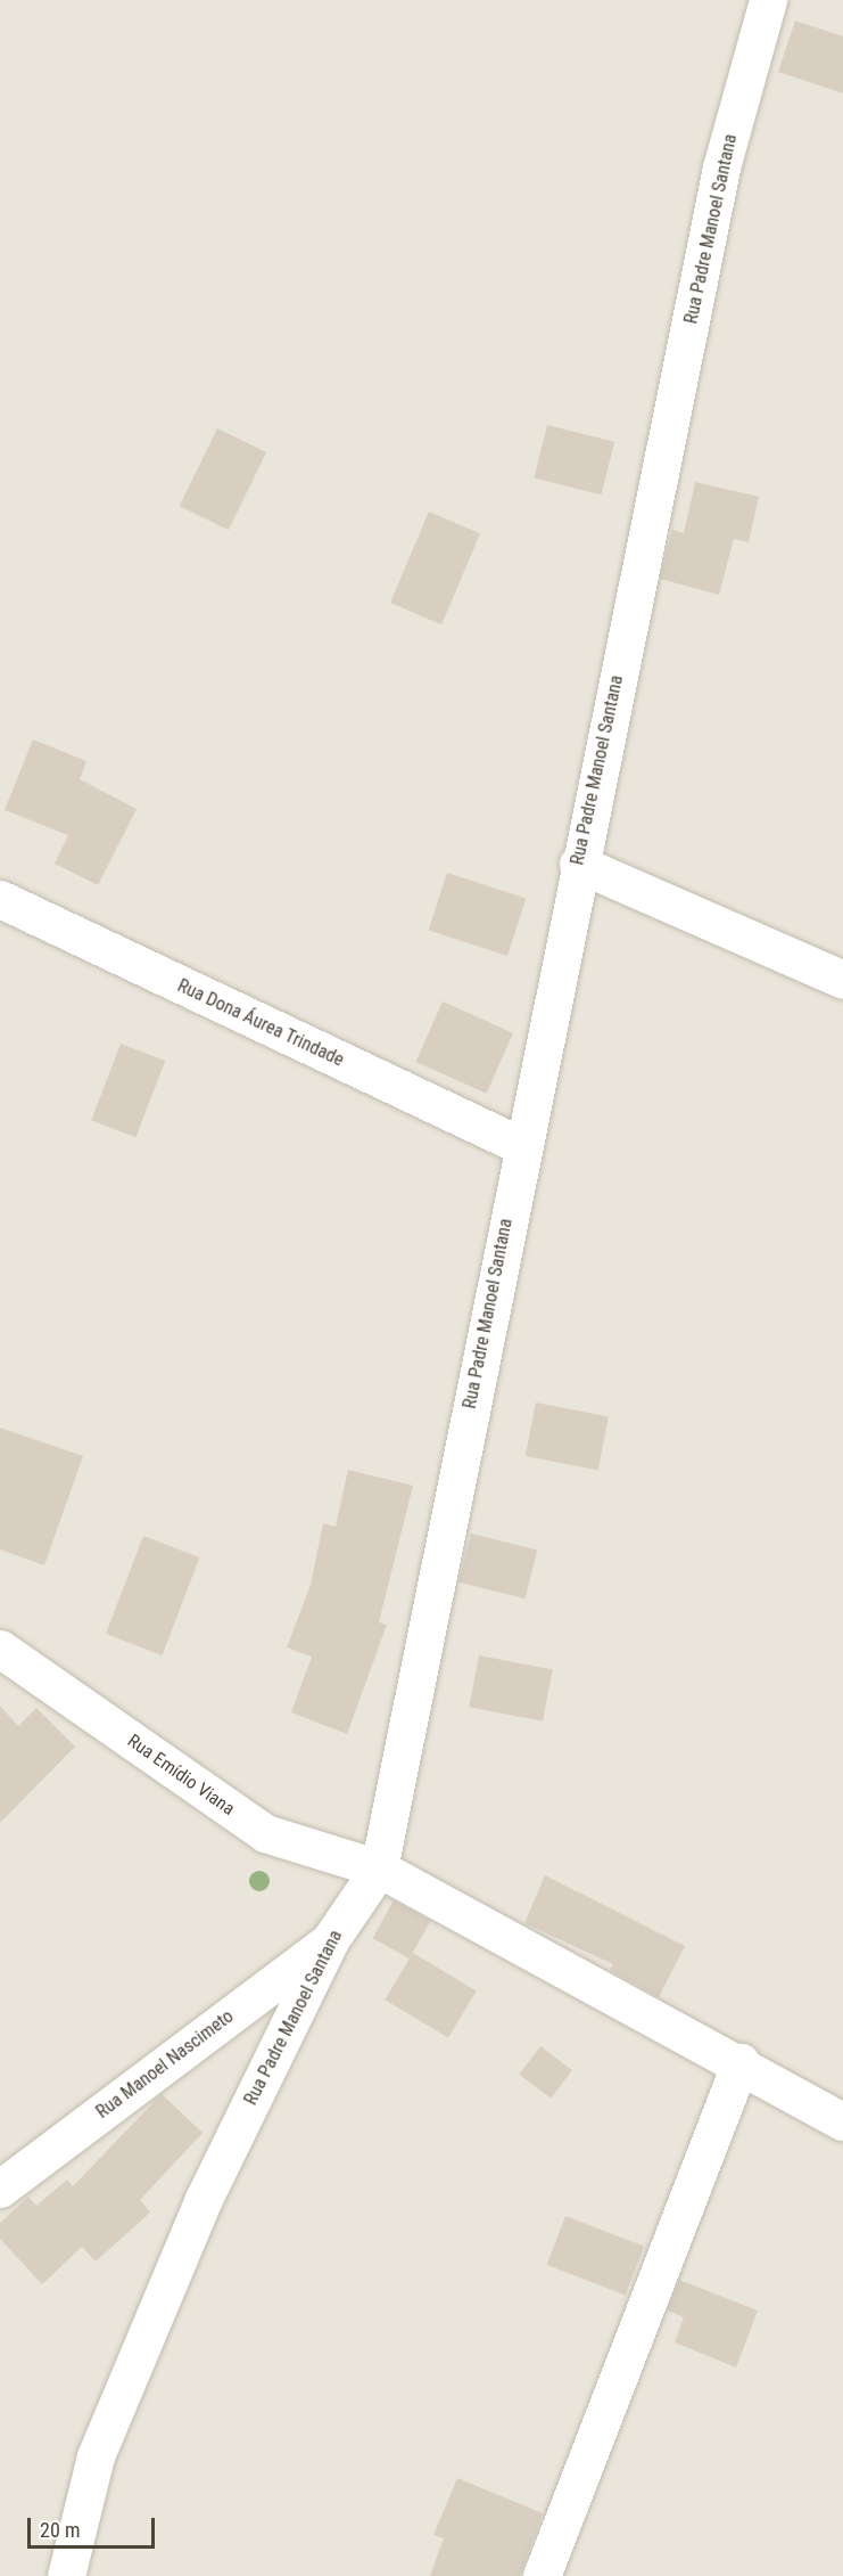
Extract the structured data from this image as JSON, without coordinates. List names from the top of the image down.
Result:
{
  "streets": {
    "street": [
      "Rua Padre Manoel Santana",
      "Rua Dona Áurea Trindade",
      "Rua Emídio Viana",
      "Rua Manoel Nascimeto"
    ]
  },
  "crossings": [
    ["Rua Padre Manoel Santana", "Rua Dona Áurea Trindade"],
    ["Rua Padre Manoel Santana", "Rua Emídio Viana"],
    ["Rua Padre Manoel Santana", "Rua Manoel Nascimeto"]
  ],
  "scale_bar": "20 m"
}
